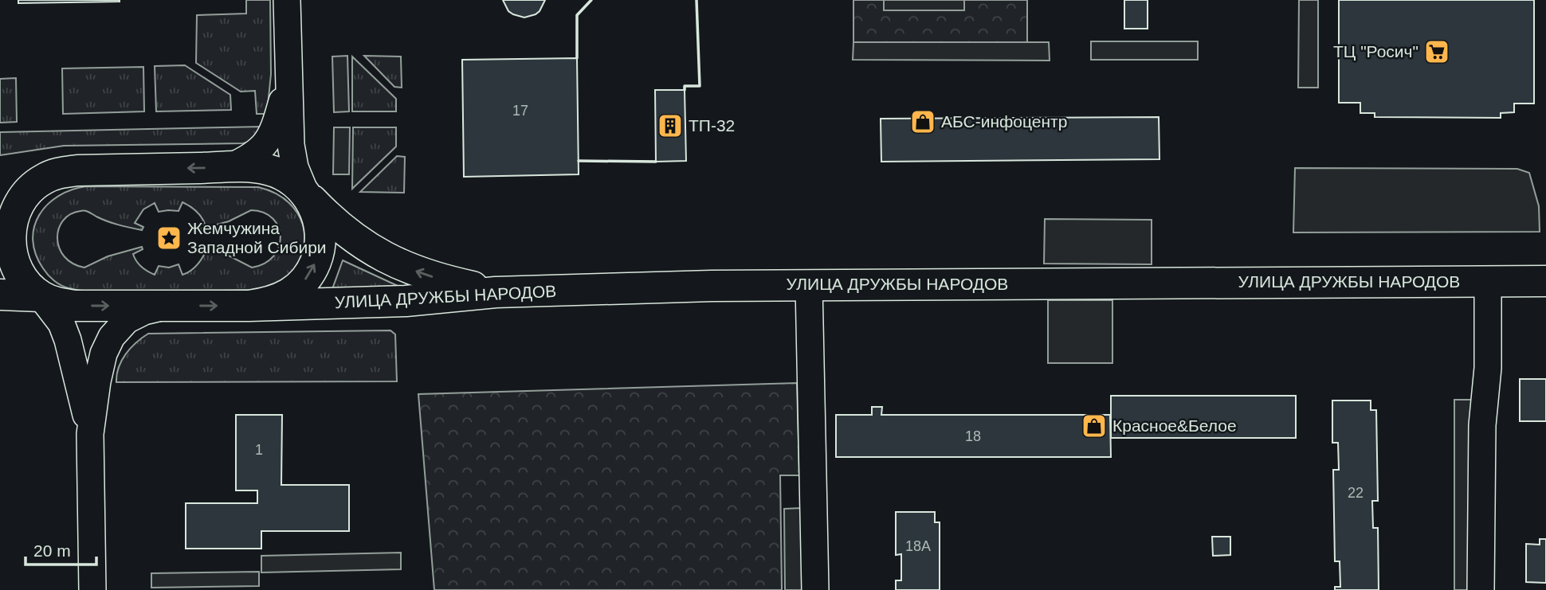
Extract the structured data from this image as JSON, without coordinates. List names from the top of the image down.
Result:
{
  "streets": {
    "main road": ["УЛИЦА ДРУЖБЫ НАРОДОВ"]
  },
  "places": {
    "supermarket": ["ТЦ \"Росич\""],
    "shop": ["АБС-инфоцентр", "Красное&Белое"],
    "building": ["ТП-32"],
    "place": ["Жемчужина Западной Сибири"]
  },
  "house_numbers": [
    "17",
    "18",
    "1",
    "22",
    "18А"
  ],
  "scale_bar": "20 m"
}
